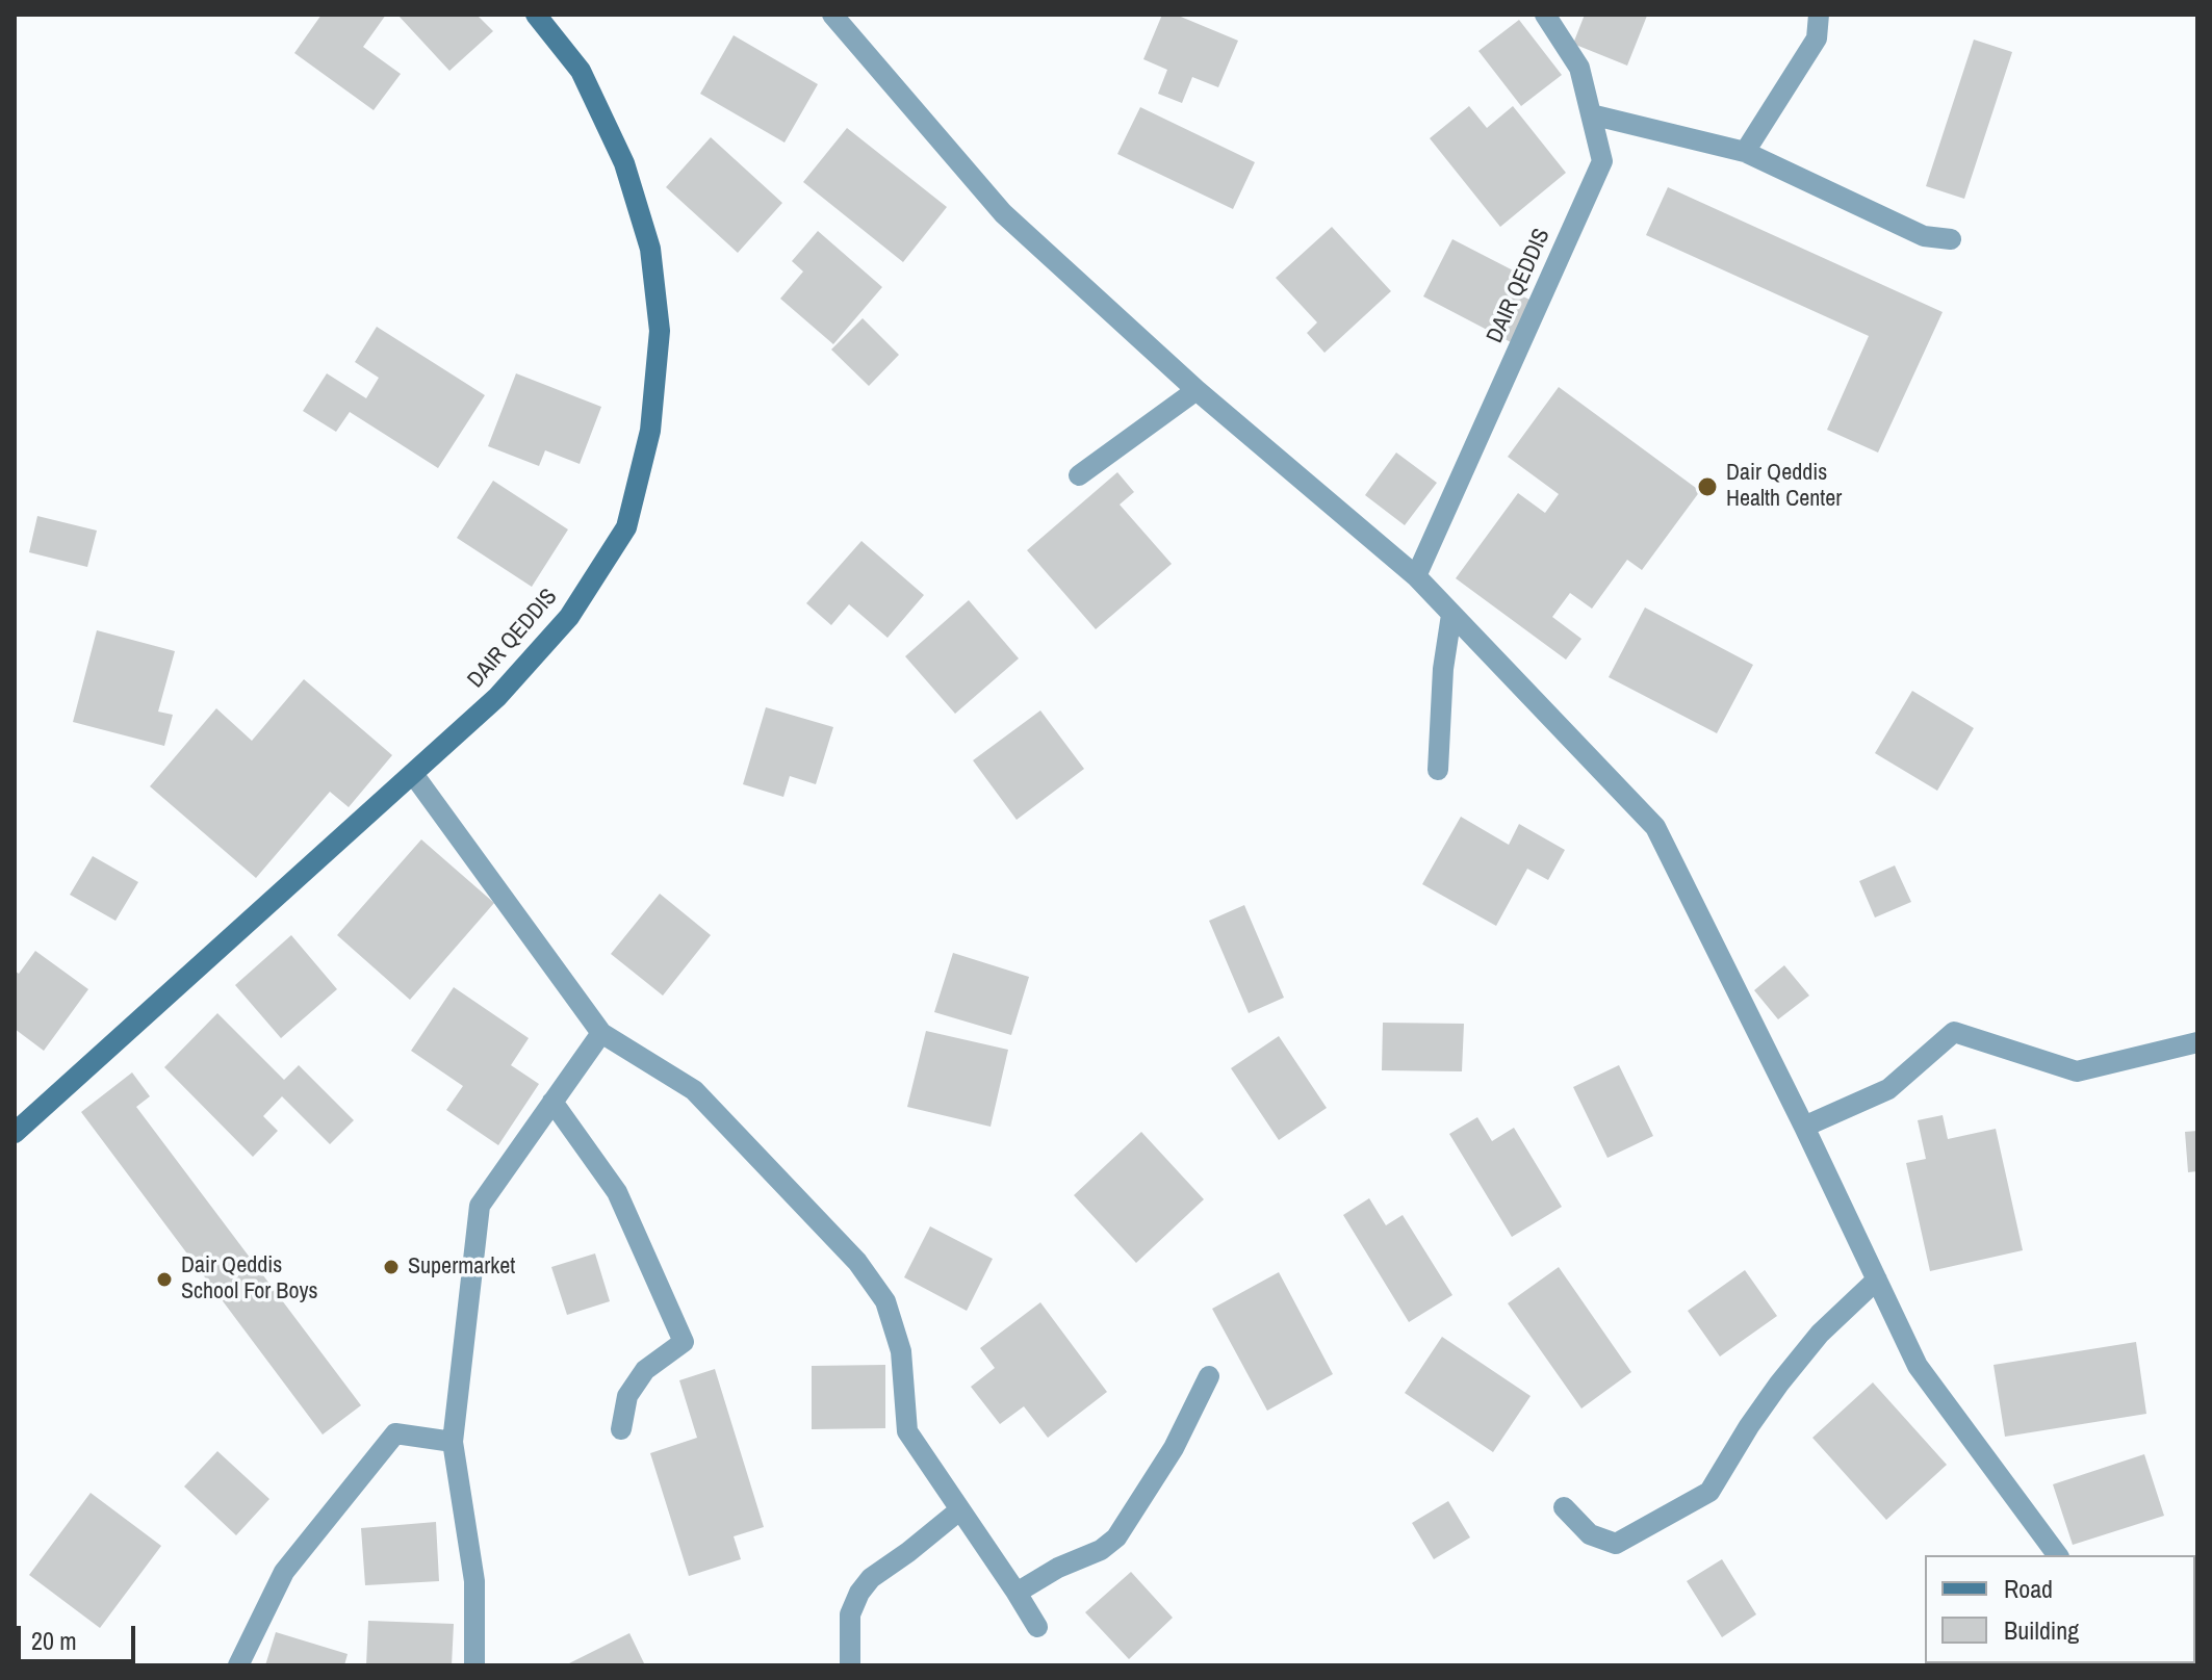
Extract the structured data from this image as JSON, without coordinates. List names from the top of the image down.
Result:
{
  "streets": {
    "main road": ["DAIR QEDDIS"]
  },
  "places": ["Dair Qeddis Health Center", "Supermarket", "Dair Qeddis School For Boys"],
  "legend": ["Road", "Building"],
  "scale_bar": "20 m"
}
